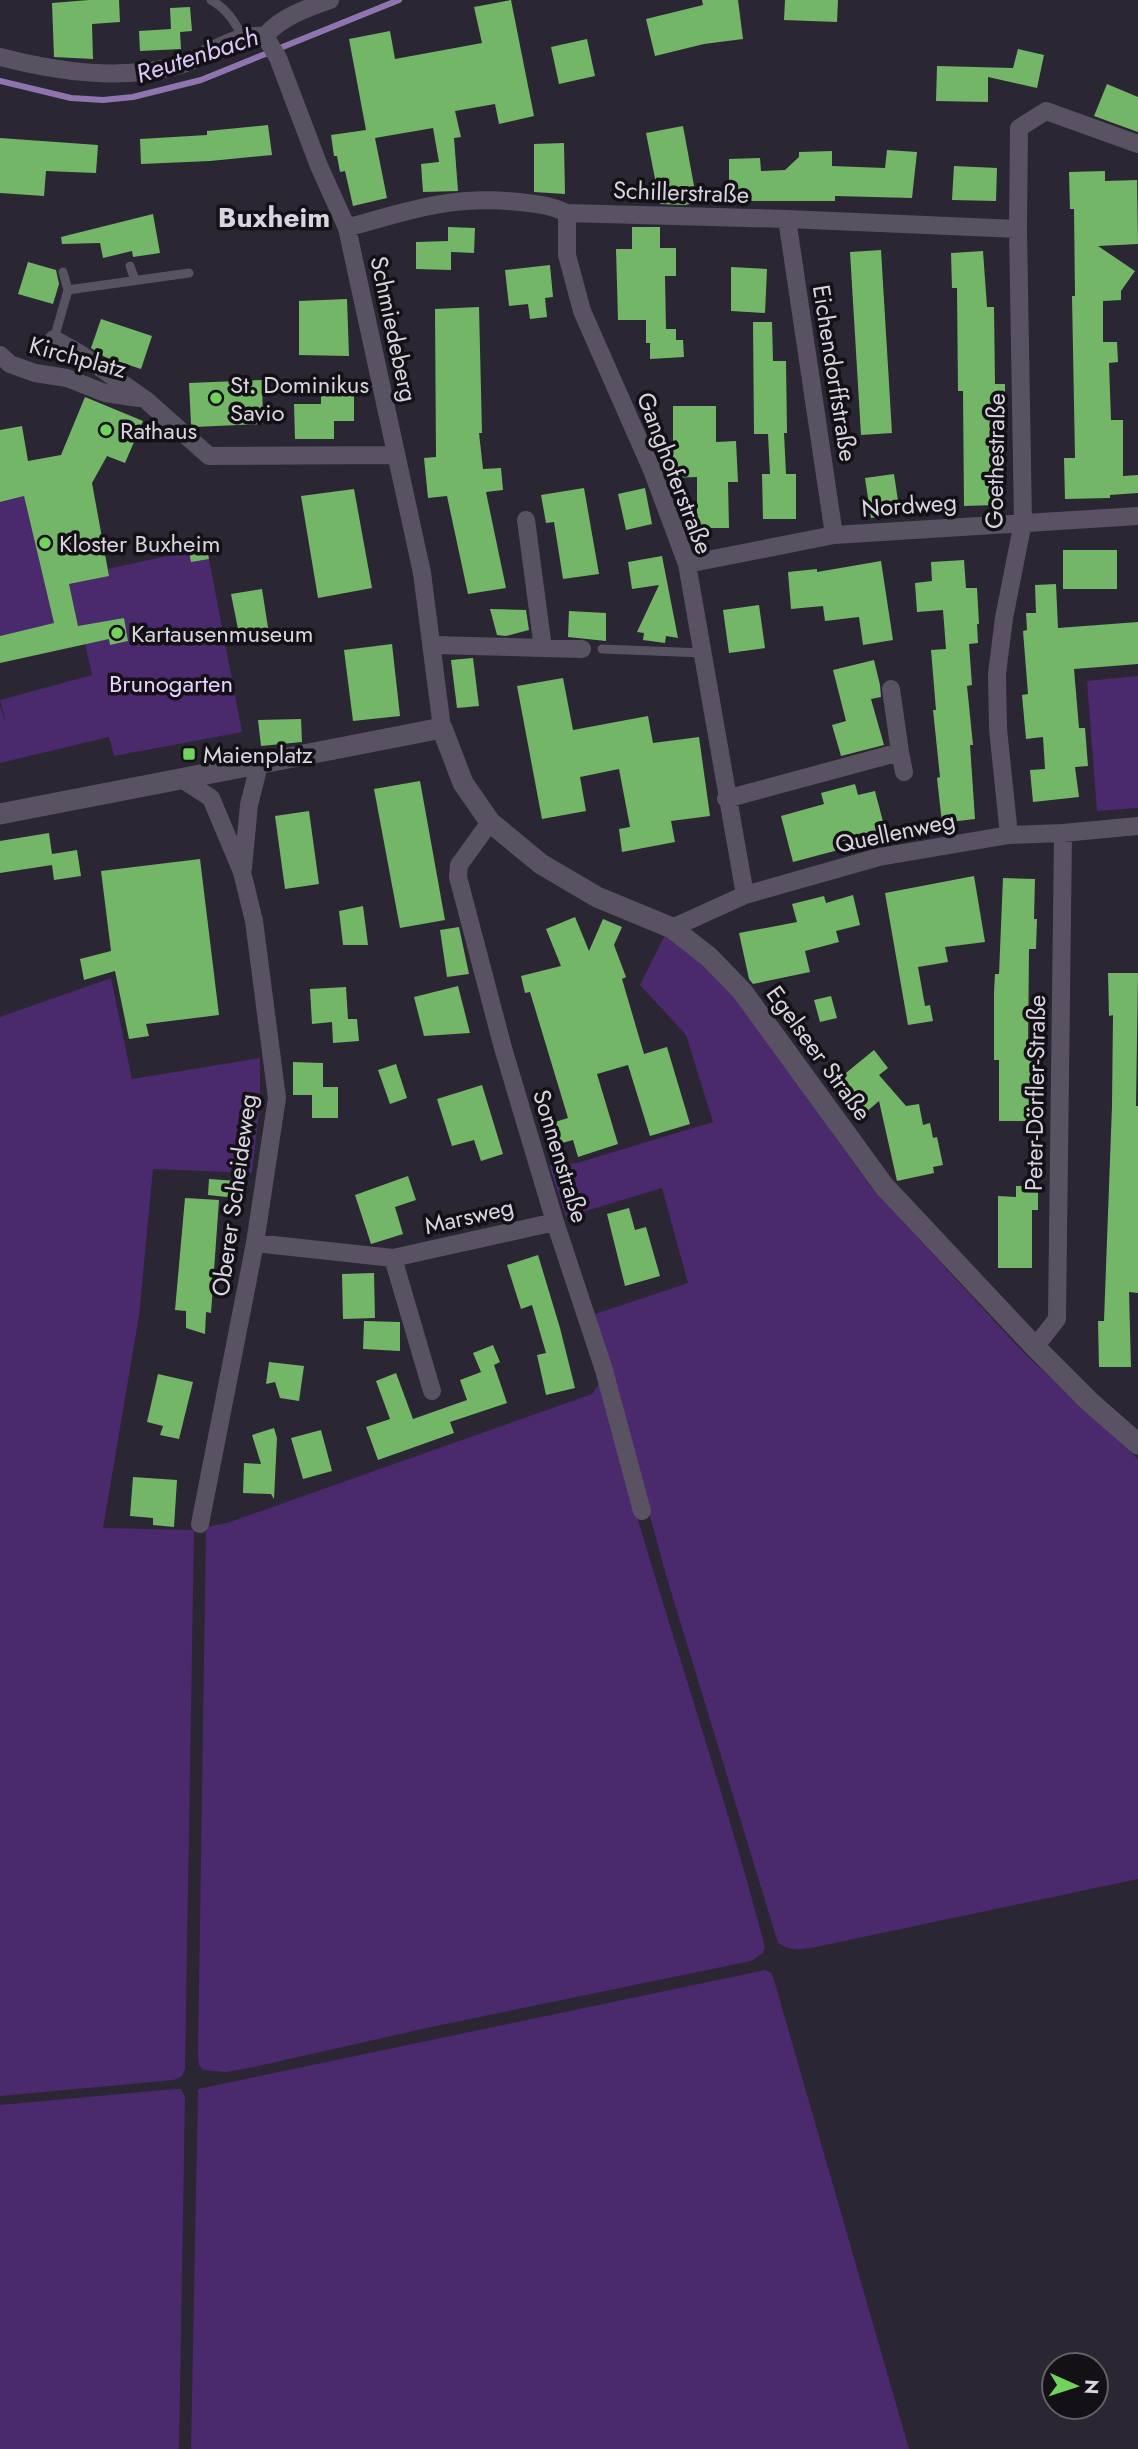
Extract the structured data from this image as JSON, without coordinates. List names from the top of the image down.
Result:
{
  "streets": {
    "street": [
      "Schillerstraße",
      "Schmiedeberg",
      "Kirchplatz",
      "Eichendorffstraße",
      "Goethestraße",
      "Ganghoferstraße",
      "Nordweg",
      "Quellenweg",
      "Egelseer Straße",
      "Peter-Dörfler-Straße",
      "Sonnenstraße",
      "Oberer Scheideweg",
      "Marsweg"
    ]
  },
  "crossings": [
    ["Schillerstraße", "Schmiedeberg"],
    ["Schillerstraße", "Eichendorffstraße"],
    ["Schillerstraße", "Goethestraße"],
    ["Schillerstraße", "Ganghoferstraße"],
    ["Schmiedeberg", "Kirchplatz"],
    ["Schmiedeberg", "Egelseer Straße"],
    ["Eichendorffstraße", "Nordweg"],
    ["Goethestraße", "Nordweg"],
    ["Goethestraße", "Quellenweg"],
    ["Ganghoferstraße", "Nordweg"],
    ["Ganghoferstraße", "Quellenweg"],
    ["Quellenweg", "Egelseer Straße"],
    ["Quellenweg", "Peter-Dörfler-Straße"],
    ["Egelseer Straße", "Peter-Dörfler-Straße"],
    ["Egelseer Straße", "Sonnenstraße"],
    ["Sonnenstraße", "Marsweg"],
    ["Oberer Scheideweg", "Marsweg"]
  ],
  "districts": ["Buxheim"],
  "water": ["Reutenbach"],
  "parks": ["Brunogarten"],
  "places": {
    "other": [
      "St. Dominikus Savio",
      "Rathaus",
      "Kloster Buxheim",
      "Kartausenmuseum"
    ],
    "transit": ["Maienplatz"]
  },
  "north": "right"
}
